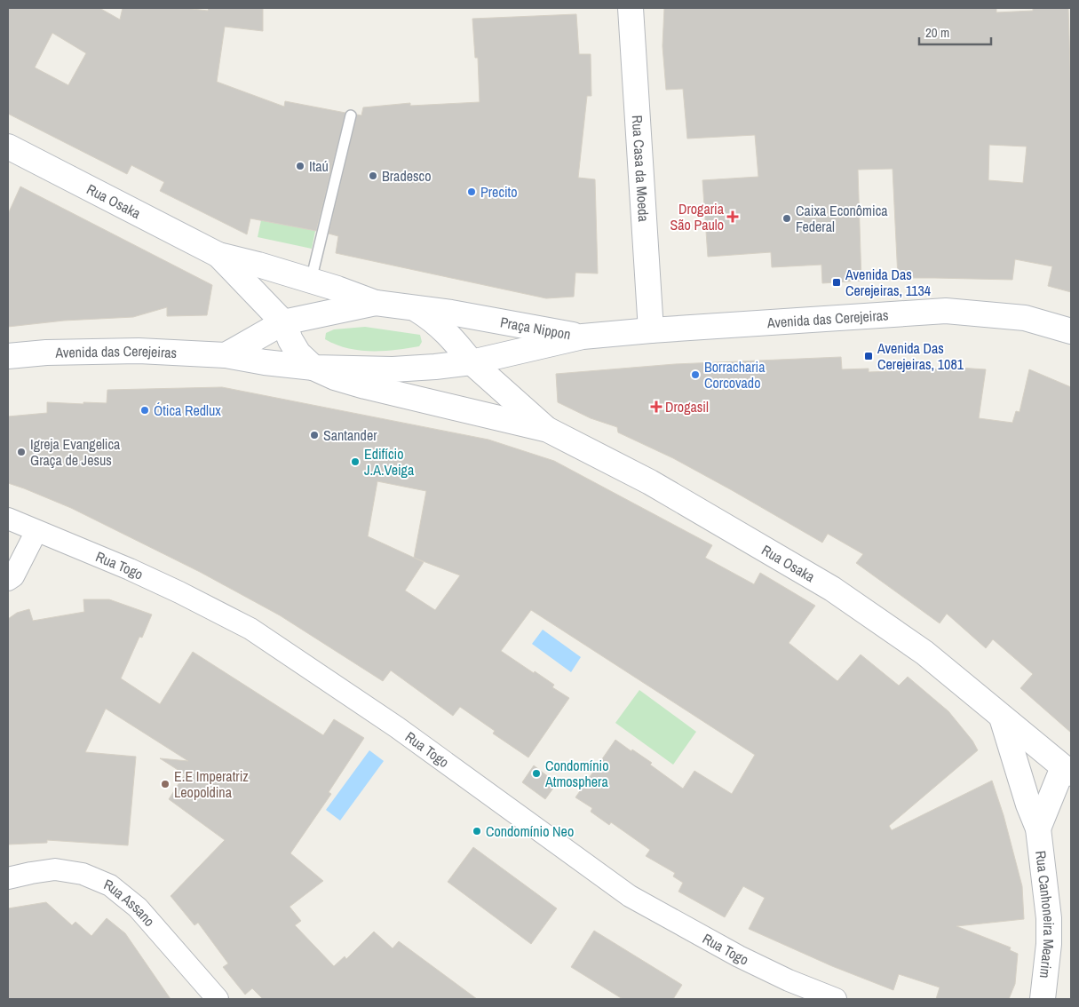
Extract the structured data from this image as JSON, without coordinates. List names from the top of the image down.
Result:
{
  "streets": {
    "main road": [
      "Rua Casa da Moeda",
      "Rua Osaka",
      "Avenida das Cerejeiras",
      "Praça Nippon",
      "Rua Canhoneira Mearim"
    ],
    "street": ["Rua Togo", "Rua Assano"]
  },
  "crossings": [
    ["Rua Casa da Moeda", "Avenida das Cerejeiras"],
    ["Rua Osaka", "Praça Nippon"],
    ["Rua Osaka", "Rua Canhoneira Mearim"],
    ["Avenida das Cerejeiras", "Praça Nippon"]
  ],
  "places": {
    "other": [
      "Itaú",
      "Bradesco",
      "Precito",
      "Caixa Econômica Federal",
      "Borracharia Corcovado",
      "Ótica Redlux",
      "Santander",
      "Igreja Evangelica Graça de Jesus",
      "Edifício J.A.Veiga",
      "Condomínio Atmosphera",
      "E.E Imperatriz Leopoldina",
      "Condomínio Neo"
    ],
    "health": ["Drogaria São Paulo", "Drogasil"],
    "transit": ["Avenida Das Cerejeiras, 1134", "Avenida Das Cerejeiras, 1081"]
  },
  "scale_bar": "20 m"
}
